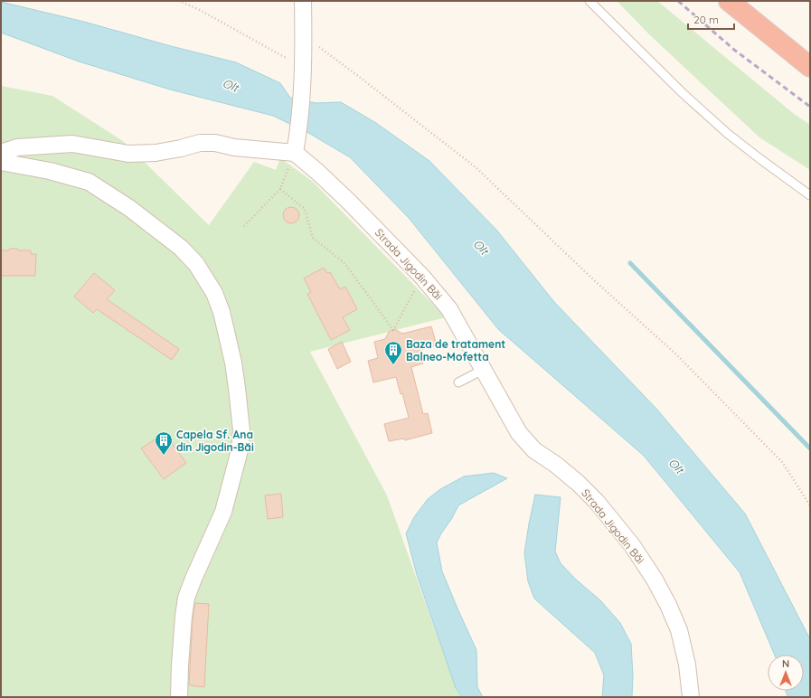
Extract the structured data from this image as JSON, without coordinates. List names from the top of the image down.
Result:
{
  "streets": {
    "street": ["Strada Jigodin Băi"]
  },
  "water": ["Olt"],
  "places": {
    "building": ["Baza de tratament Balneo-Mofetta", "Capela Sf. Ana din Jigodin-Băi"]
  },
  "scale_bar": "20 m",
  "north": "top"
}
